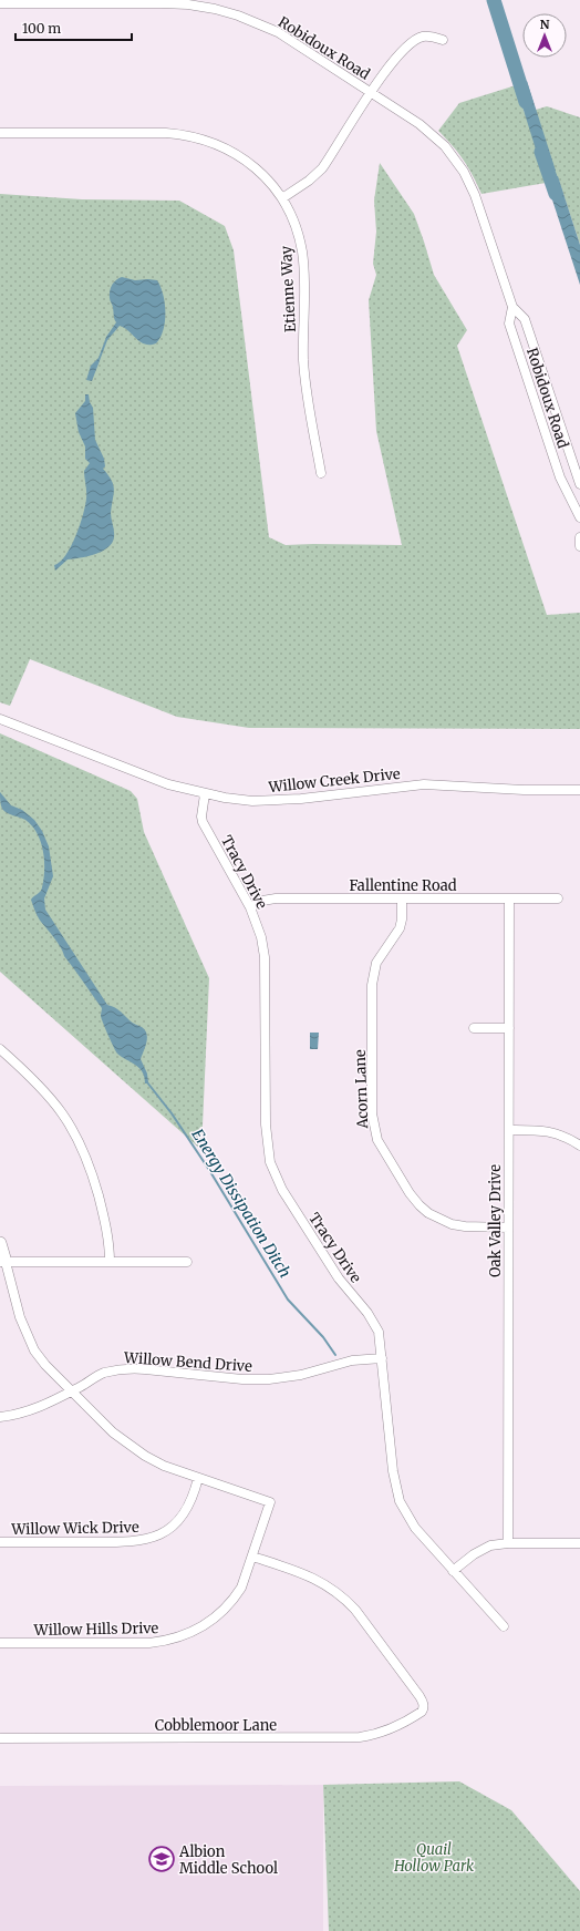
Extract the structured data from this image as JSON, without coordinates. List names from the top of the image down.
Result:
{
  "streets": {
    "street": [
      "Robidoux Road",
      "Etienne Way",
      "Willow Creek Drive",
      "Tracy Drive",
      "Fallentine Road",
      "Acorn Lane",
      "Oak Valley Drive",
      "Willow Bend Drive",
      "Willow Wick Drive",
      "Willow Hills Drive",
      "Cobblemoor Lane"
    ]
  },
  "crossings": [
    ["Willow Creek Drive", "Tracy Drive"],
    ["Tracy Drive", "Fallentine Road"],
    ["Tracy Drive", "Willow Bend Drive"],
    ["Fallentine Road", "Acorn Lane"],
    ["Fallentine Road", "Oak Valley Drive"],
    ["Acorn Lane", "Oak Valley Drive"],
    ["Willow Wick Drive", "Willow Hills Drive"],
    ["Willow Hills Drive", "Cobblemoor Lane"]
  ],
  "water": ["Energy Dissipation Ditch"],
  "parks": ["Quail Hollow Park"],
  "places": {
    "school or university": ["Albion Middle School"]
  },
  "scale_bar": "100 m",
  "north": "top"
}
